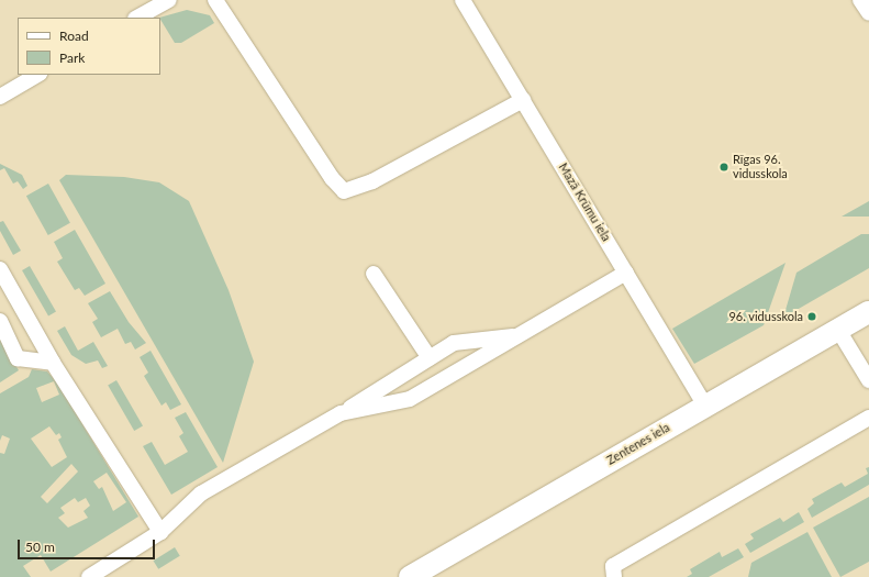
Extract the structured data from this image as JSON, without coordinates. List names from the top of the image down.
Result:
{
  "streets": {
    "street": ["Mazā Krūmu iela", "Zentenes iela"]
  },
  "crossings": [
    ["Mazā Krūmu iela", "Zentenes iela"]
  ],
  "places": ["Rīgas 96. vidusskola", "96. vidusskola"],
  "legend": ["Road", "Park"],
  "scale_bar": "50 m"
}
